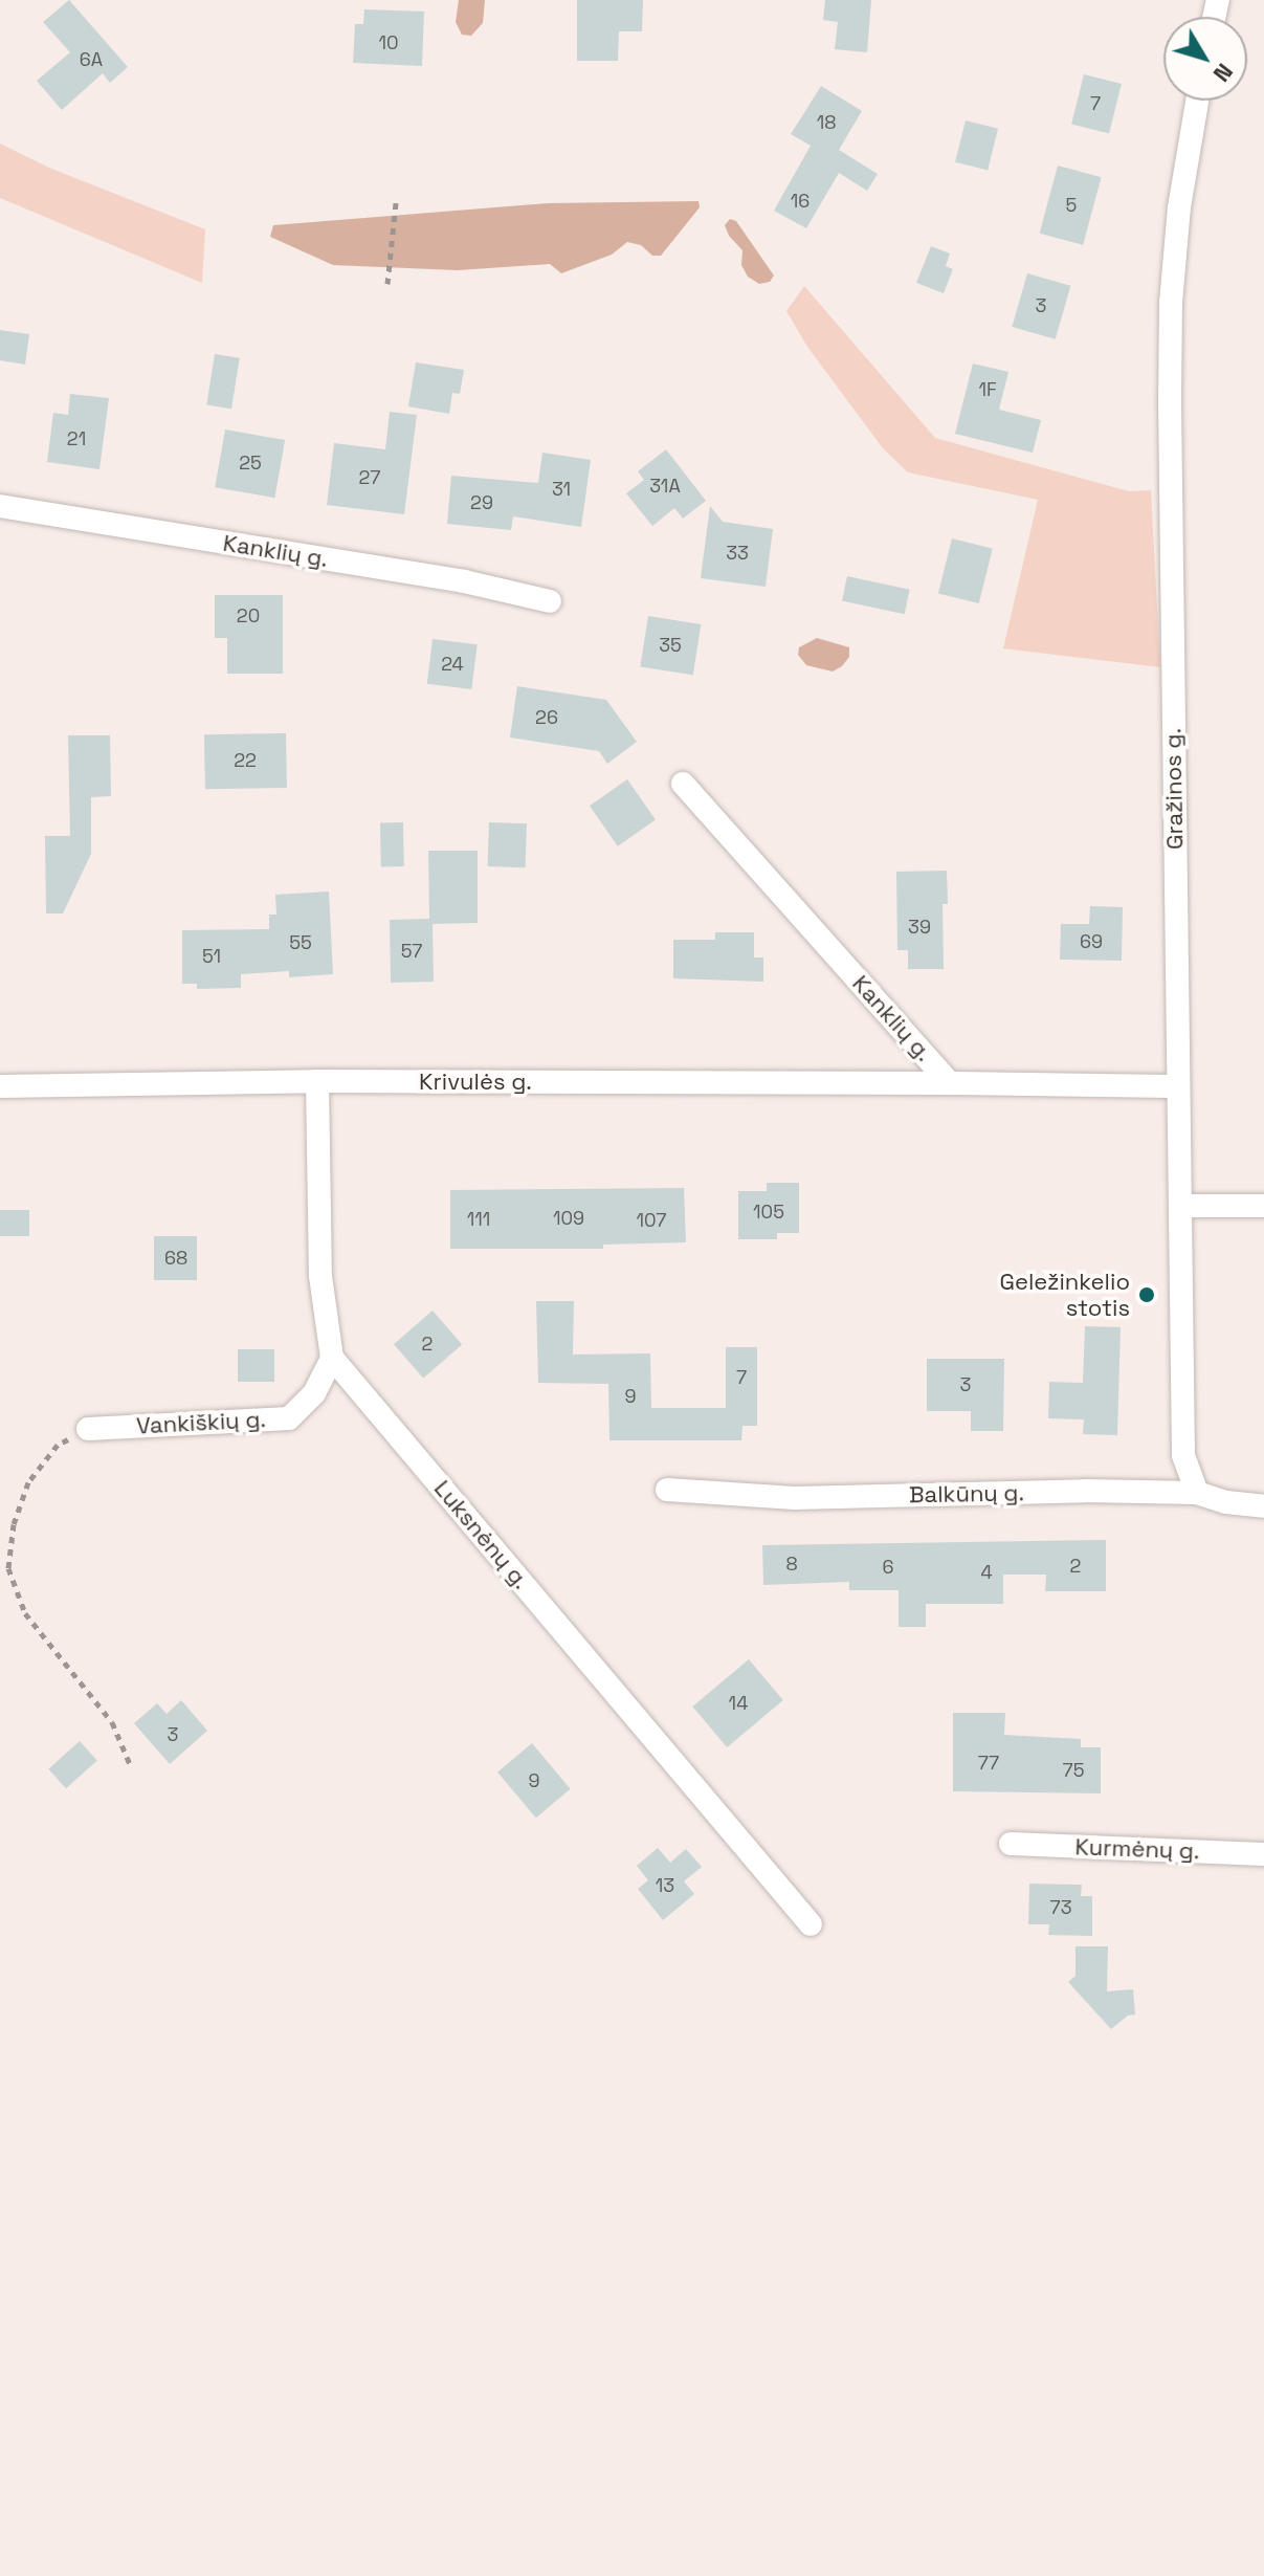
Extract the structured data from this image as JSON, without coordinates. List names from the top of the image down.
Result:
{
  "streets": {
    "street": [
      "Kanklių g.",
      "Gražinos g.",
      "Krivulės g.",
      "Vankiškių g.",
      "Balkūnų g.",
      "Luksnėnų g.",
      "Kurmėnų g."
    ]
  },
  "crossings": [
    ["Kanklių g.", "Gražinos g."],
    ["Kanklių g.", "Krivulės g."],
    ["Gražinos g.", "Balkūnų g."],
    ["Vankiškių g.", "Luksnėnų g."]
  ],
  "places": ["Geležinkelio stotis"],
  "house_numbers": [
    "10",
    "6A",
    "7",
    "18",
    "16",
    "5",
    "3",
    "1F",
    "21",
    "25",
    "27",
    "31A",
    "31",
    "29",
    "33",
    "20",
    "35",
    "24",
    "26",
    "22",
    "39",
    "69",
    "55",
    "57",
    "51",
    "105",
    "109",
    "111",
    "107",
    "68",
    "2",
    "7",
    "3",
    "9",
    "8",
    "2",
    "6",
    "4",
    "14",
    "3",
    "77",
    "75",
    "9",
    "13",
    "73"
  ],
  "north": "bottom right"
}
